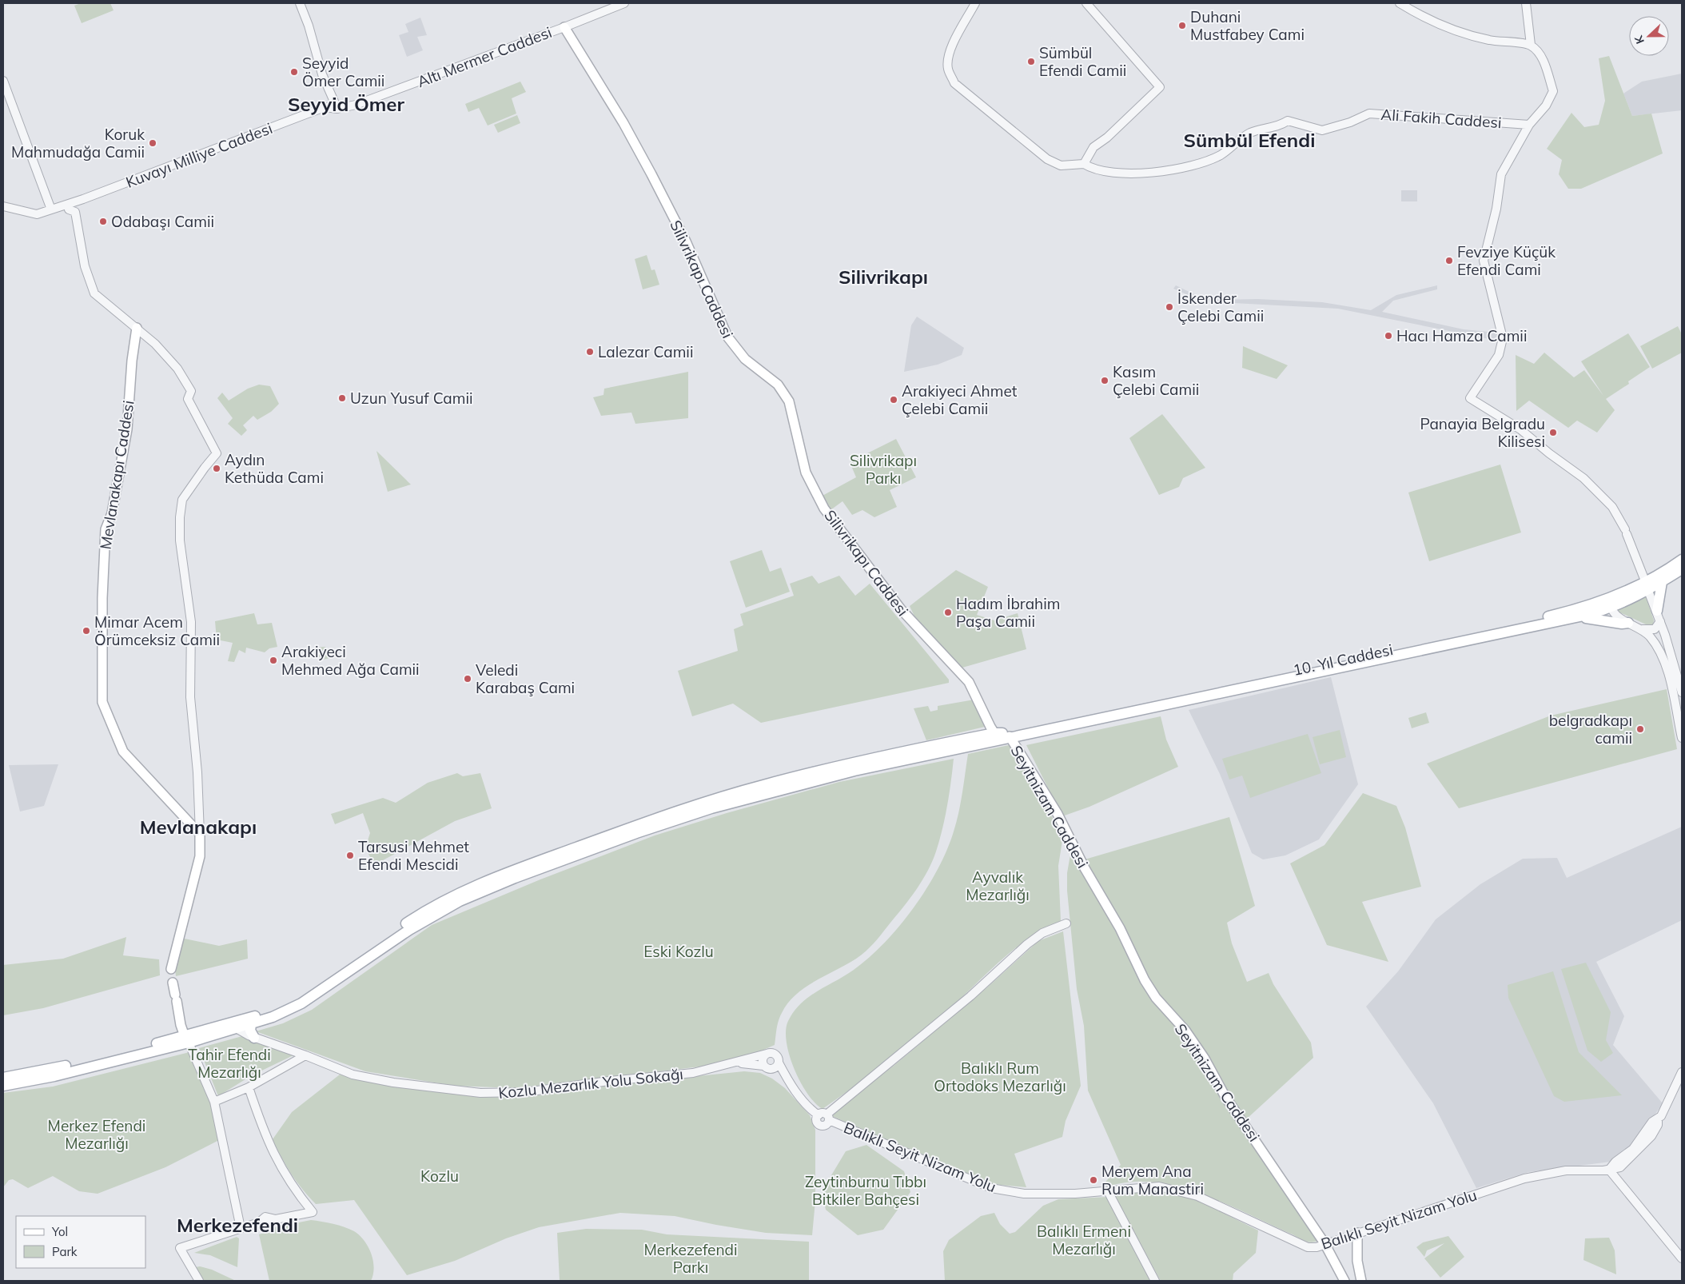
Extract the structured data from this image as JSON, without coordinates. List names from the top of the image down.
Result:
{
  "streets": {
    "main road": [
      "Silivrikapı Caddesi",
      "Mevlanakapı Caddesi",
      "10. Yıl Caddesi",
      "Seyitnizam Caddesi"
    ],
    "street": [
      "Altı Mermer Caddesi",
      "Ali Fakih Caddesi",
      "Kuvayı Milliye Caddesi",
      "Kozlu Mezarlık Yolu Sokağı",
      "Balıklı Seyit Nizam Yolu"
    ]
  },
  "crossings": [
    ["Altı Mermer Caddesi", "Kuvayı Milliye Caddesi"],
    ["Altı Mermer Caddesi", "Silivrikapı Caddesi"],
    ["Silivrikapı Caddesi", "10. Yıl Caddesi"],
    ["Silivrikapı Caddesi", "Seyitnizam Caddesi"],
    ["10. Yıl Caddesi", "Seyitnizam Caddesi"],
    ["Seyitnizam Caddesi", "Balıklı Seyit Nizam Yolu"]
  ],
  "districts": [
    "Seyyid Ömer",
    "Sümbül Efendi",
    "Silivrikapı",
    "Mevlanakapı",
    "Merkezefendi"
  ],
  "parks": [
    "Silivrikapı Parkı",
    "Ayvalık Mezarlığı",
    "Eski Kozlu",
    "Tahir Efendi Mezarlığı",
    "Balıklı Rum Ortodoks Mezarlığı",
    "Merkez Efendi Mezarlığı",
    "Kozlu",
    "Zeytinburnu Tıbbı Bitkiler Bahçesi",
    "Balıklı Ermeni Mezarlığı",
    "Merkezefendi Parkı"
  ],
  "places": [
    "Duhani Mustfabey Cami",
    "Sümbül Efendi Camii",
    "Seyyid Ömer Camii",
    "Koruk Mahmudağa Camii",
    "Odabaşı Camii",
    "Fevziye Küçük Efendi Cami",
    "İskender Çelebi Camii",
    "Hacı Hamza Camii",
    "Lalezar Camii",
    "Kasım Çelebi Camii",
    "Uzun Yusuf Camii",
    "Arakiyeci Ahmet Çelebi Camii",
    "Panayia Belgradu Kilisesi",
    "Aydın Kethüda Cami",
    "Hadım İbrahim Paşa Camii",
    "Mimar Acem Örümceksiz Camii",
    "Arakiyeci Mehmed Ağa Camii",
    "Veledi Karabaş Cami",
    "belgradkapı camii",
    "Tarsusi Mehmet Efendi Mescidi",
    "Meryem Ana Rum Manastiri"
  ],
  "legend": ["Yol", "Park"],
  "north": "left"
}
